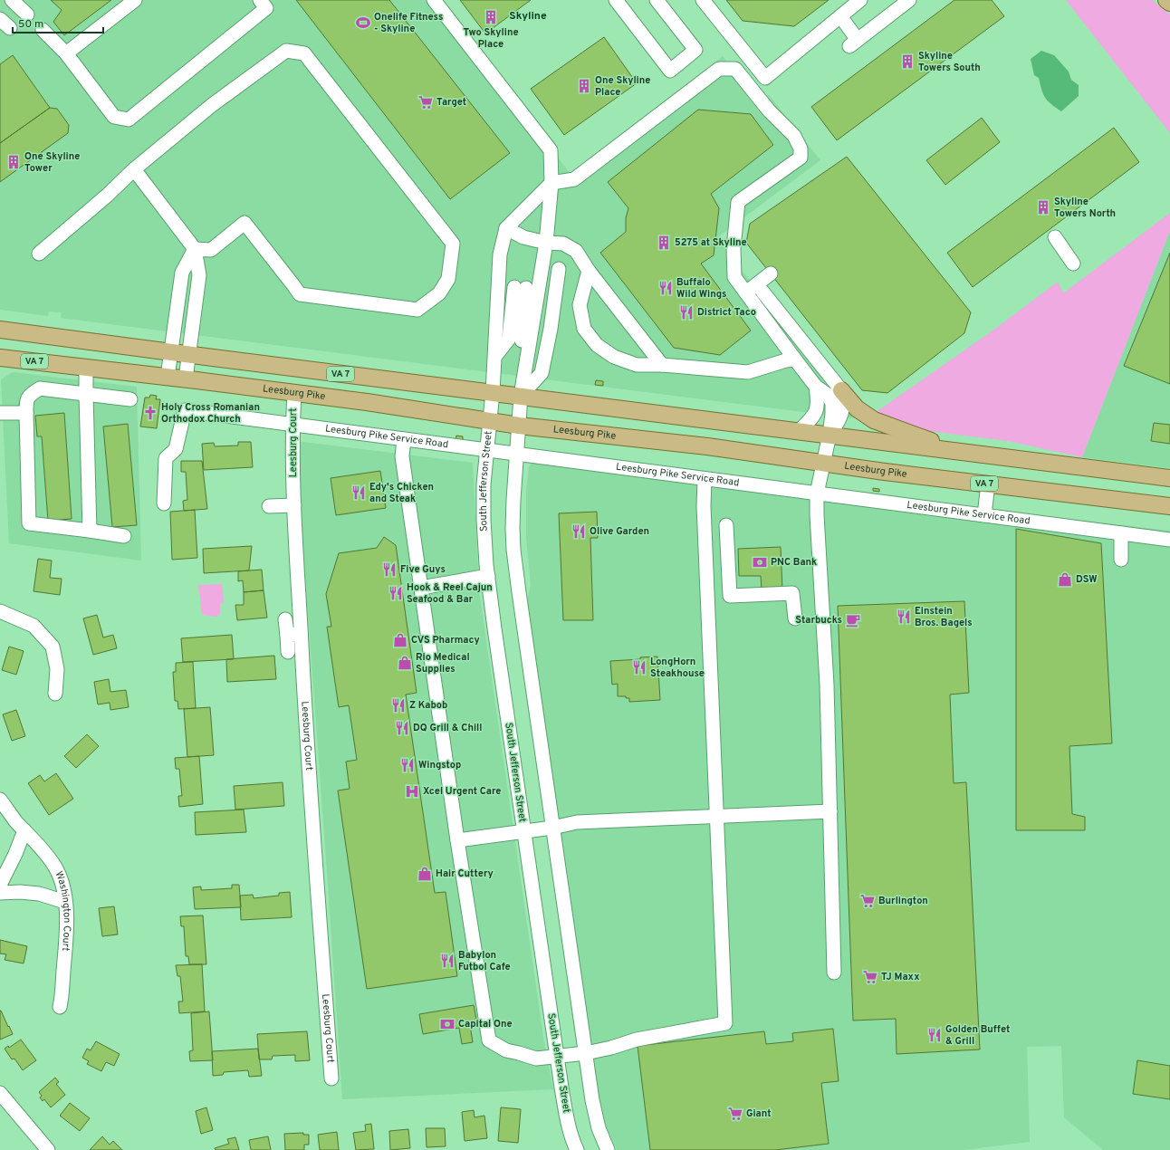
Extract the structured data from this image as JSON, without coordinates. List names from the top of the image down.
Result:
{
  "streets": {
    "main road": ["VA 7", "Leesburg Pike"],
    "street": [
      "Leesburg Pike Service Road",
      "Leesburg Court",
      "South Jefferson Street",
      "Washington Court"
    ]
  },
  "crossings": [
    ["VA 7", "South Jefferson Street"],
    ["Leesburg Pike", "Leesburg Court"],
    ["Leesburg Pike", "South Jefferson Street"],
    ["Leesburg Pike Service Road", "Leesburg Court"],
    ["Leesburg Pike Service Road", "South Jefferson Street"]
  ],
  "districts": ["Skyline"],
  "places": {
    "building": [
      "Two Skyline Place",
      "Skyline Towers South",
      "One Skyline Place",
      "One Skyline Tower",
      "Skyline Towers North",
      "5275 at Skyline"
    ],
    "sports": ["Onelife Fitness - Skyline"],
    "supermarket": [
      "Target",
      "Burlington",
      "TJ Maxx",
      "Giant"
    ],
    "restaurant": [
      "Buffalo Wild Wings",
      "District Taco",
      "Edy's Chicken and Steak",
      "Olive Garden",
      "Five Guys",
      "Hook & Reel Cajun Seafood & Bar",
      "Einstein Bros. Bagels",
      "LongHorn Steakhouse",
      "Z Kabob",
      "DQ Grill & Chill",
      "Wingstop",
      "Babylon Futbol Cafe",
      "Golden Buffet & Grill"
    ],
    "church": ["Holy Cross Romanian Orthodox Church"],
    "bank": ["PNC Bank", "Capital One"],
    "shop": [
      "DSW",
      "CVS Pharmacy",
      "Rio Medical Supplies",
      "Hair Cuttery"
    ],
    "cafe": ["Starbucks"],
    "hospital": ["Xcel Urgent Care"]
  },
  "scale_bar": "50 m"
}
